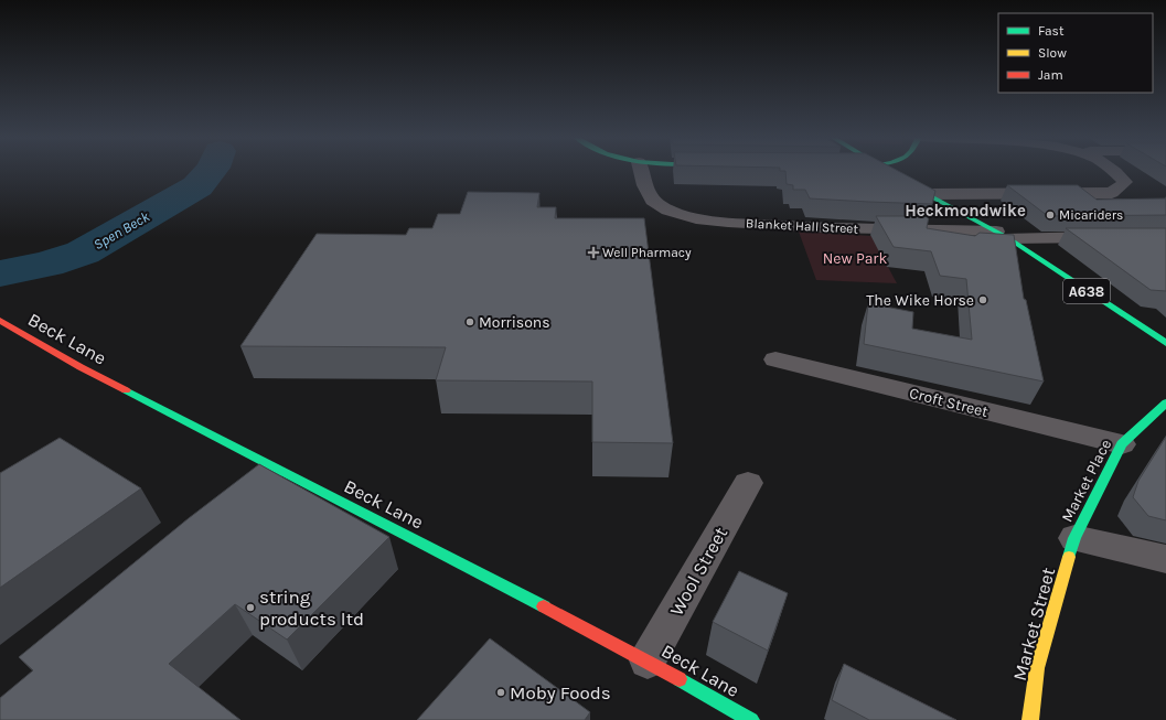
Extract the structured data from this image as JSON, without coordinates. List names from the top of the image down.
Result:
{
  "streets": {
    "main road": [
      "A638",
      "Beck Lane",
      "Market Place",
      "Market Street"
    ],
    "street": ["Blanket Hall Street", "Croft Street", "Wool Street"]
  },
  "crossings": [
    ["Blanket Hall Street", "A638"],
    ["Beck Lane", "Wool Street"],
    ["Croft Street", "Market Place"],
    ["Market Place", "Market Street"]
  ],
  "districts": ["Heckmondwike"],
  "water": ["Spen Beck"],
  "parks": ["New Park"],
  "places": {
    "other": [
      "Micariders",
      "The Wike Horse",
      "Morrisons",
      "string products ltd",
      "Moby Foods"
    ],
    "health": ["Well Pharmacy"]
  },
  "legend": ["Fast", "Slow", "Jam"]
}
